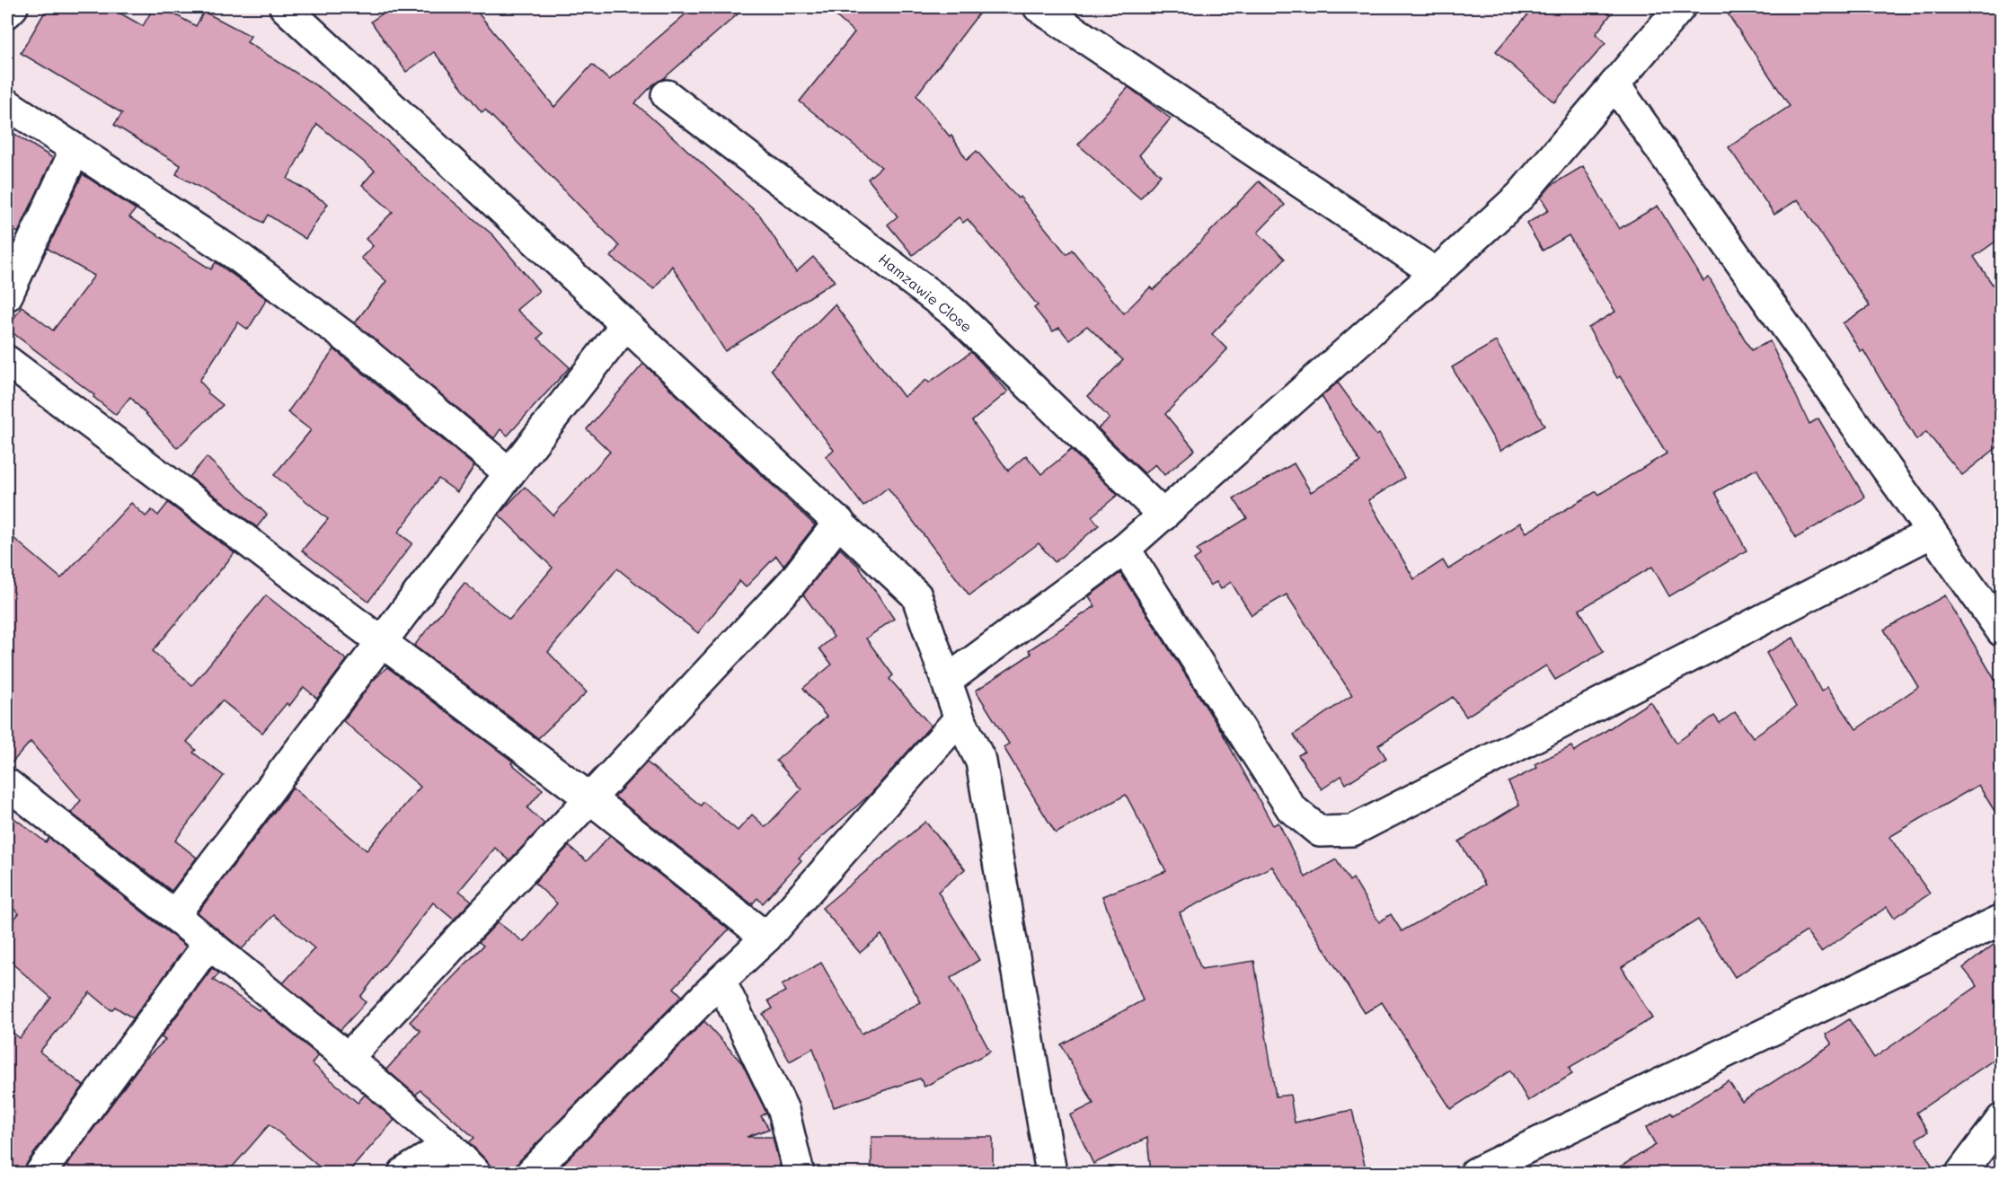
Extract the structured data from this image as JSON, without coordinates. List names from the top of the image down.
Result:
{
  "streets": {
    "street": ["Hamzawie Close"]
  }
}
